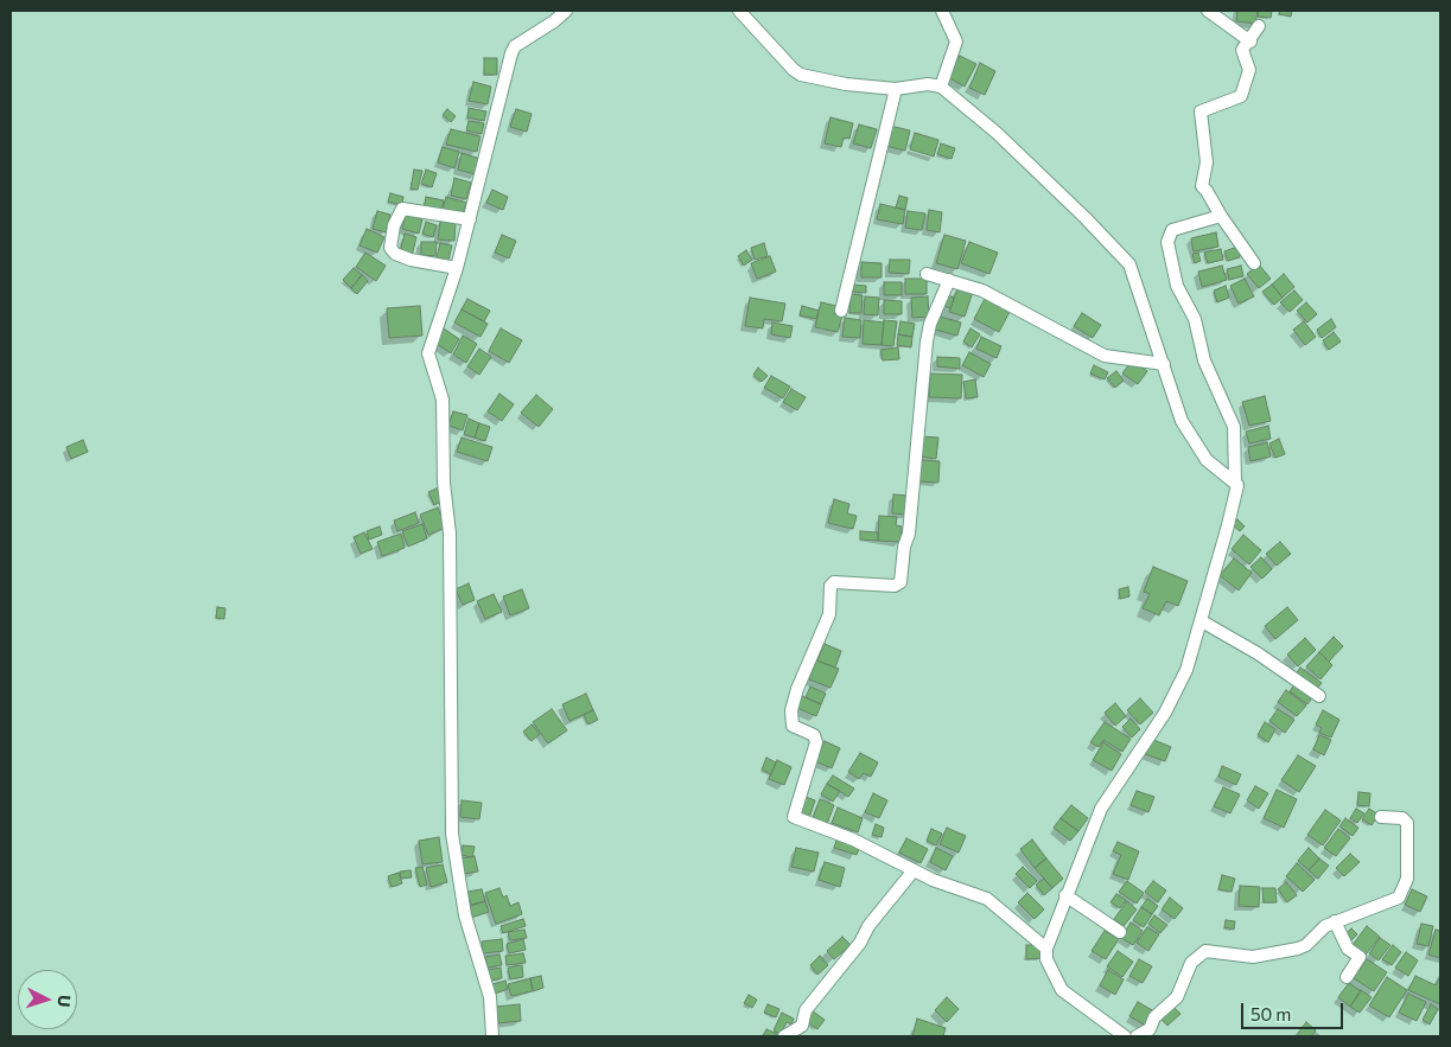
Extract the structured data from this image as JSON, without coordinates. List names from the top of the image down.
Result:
{
  "scale_bar": "50 m",
  "north": "right"
}
